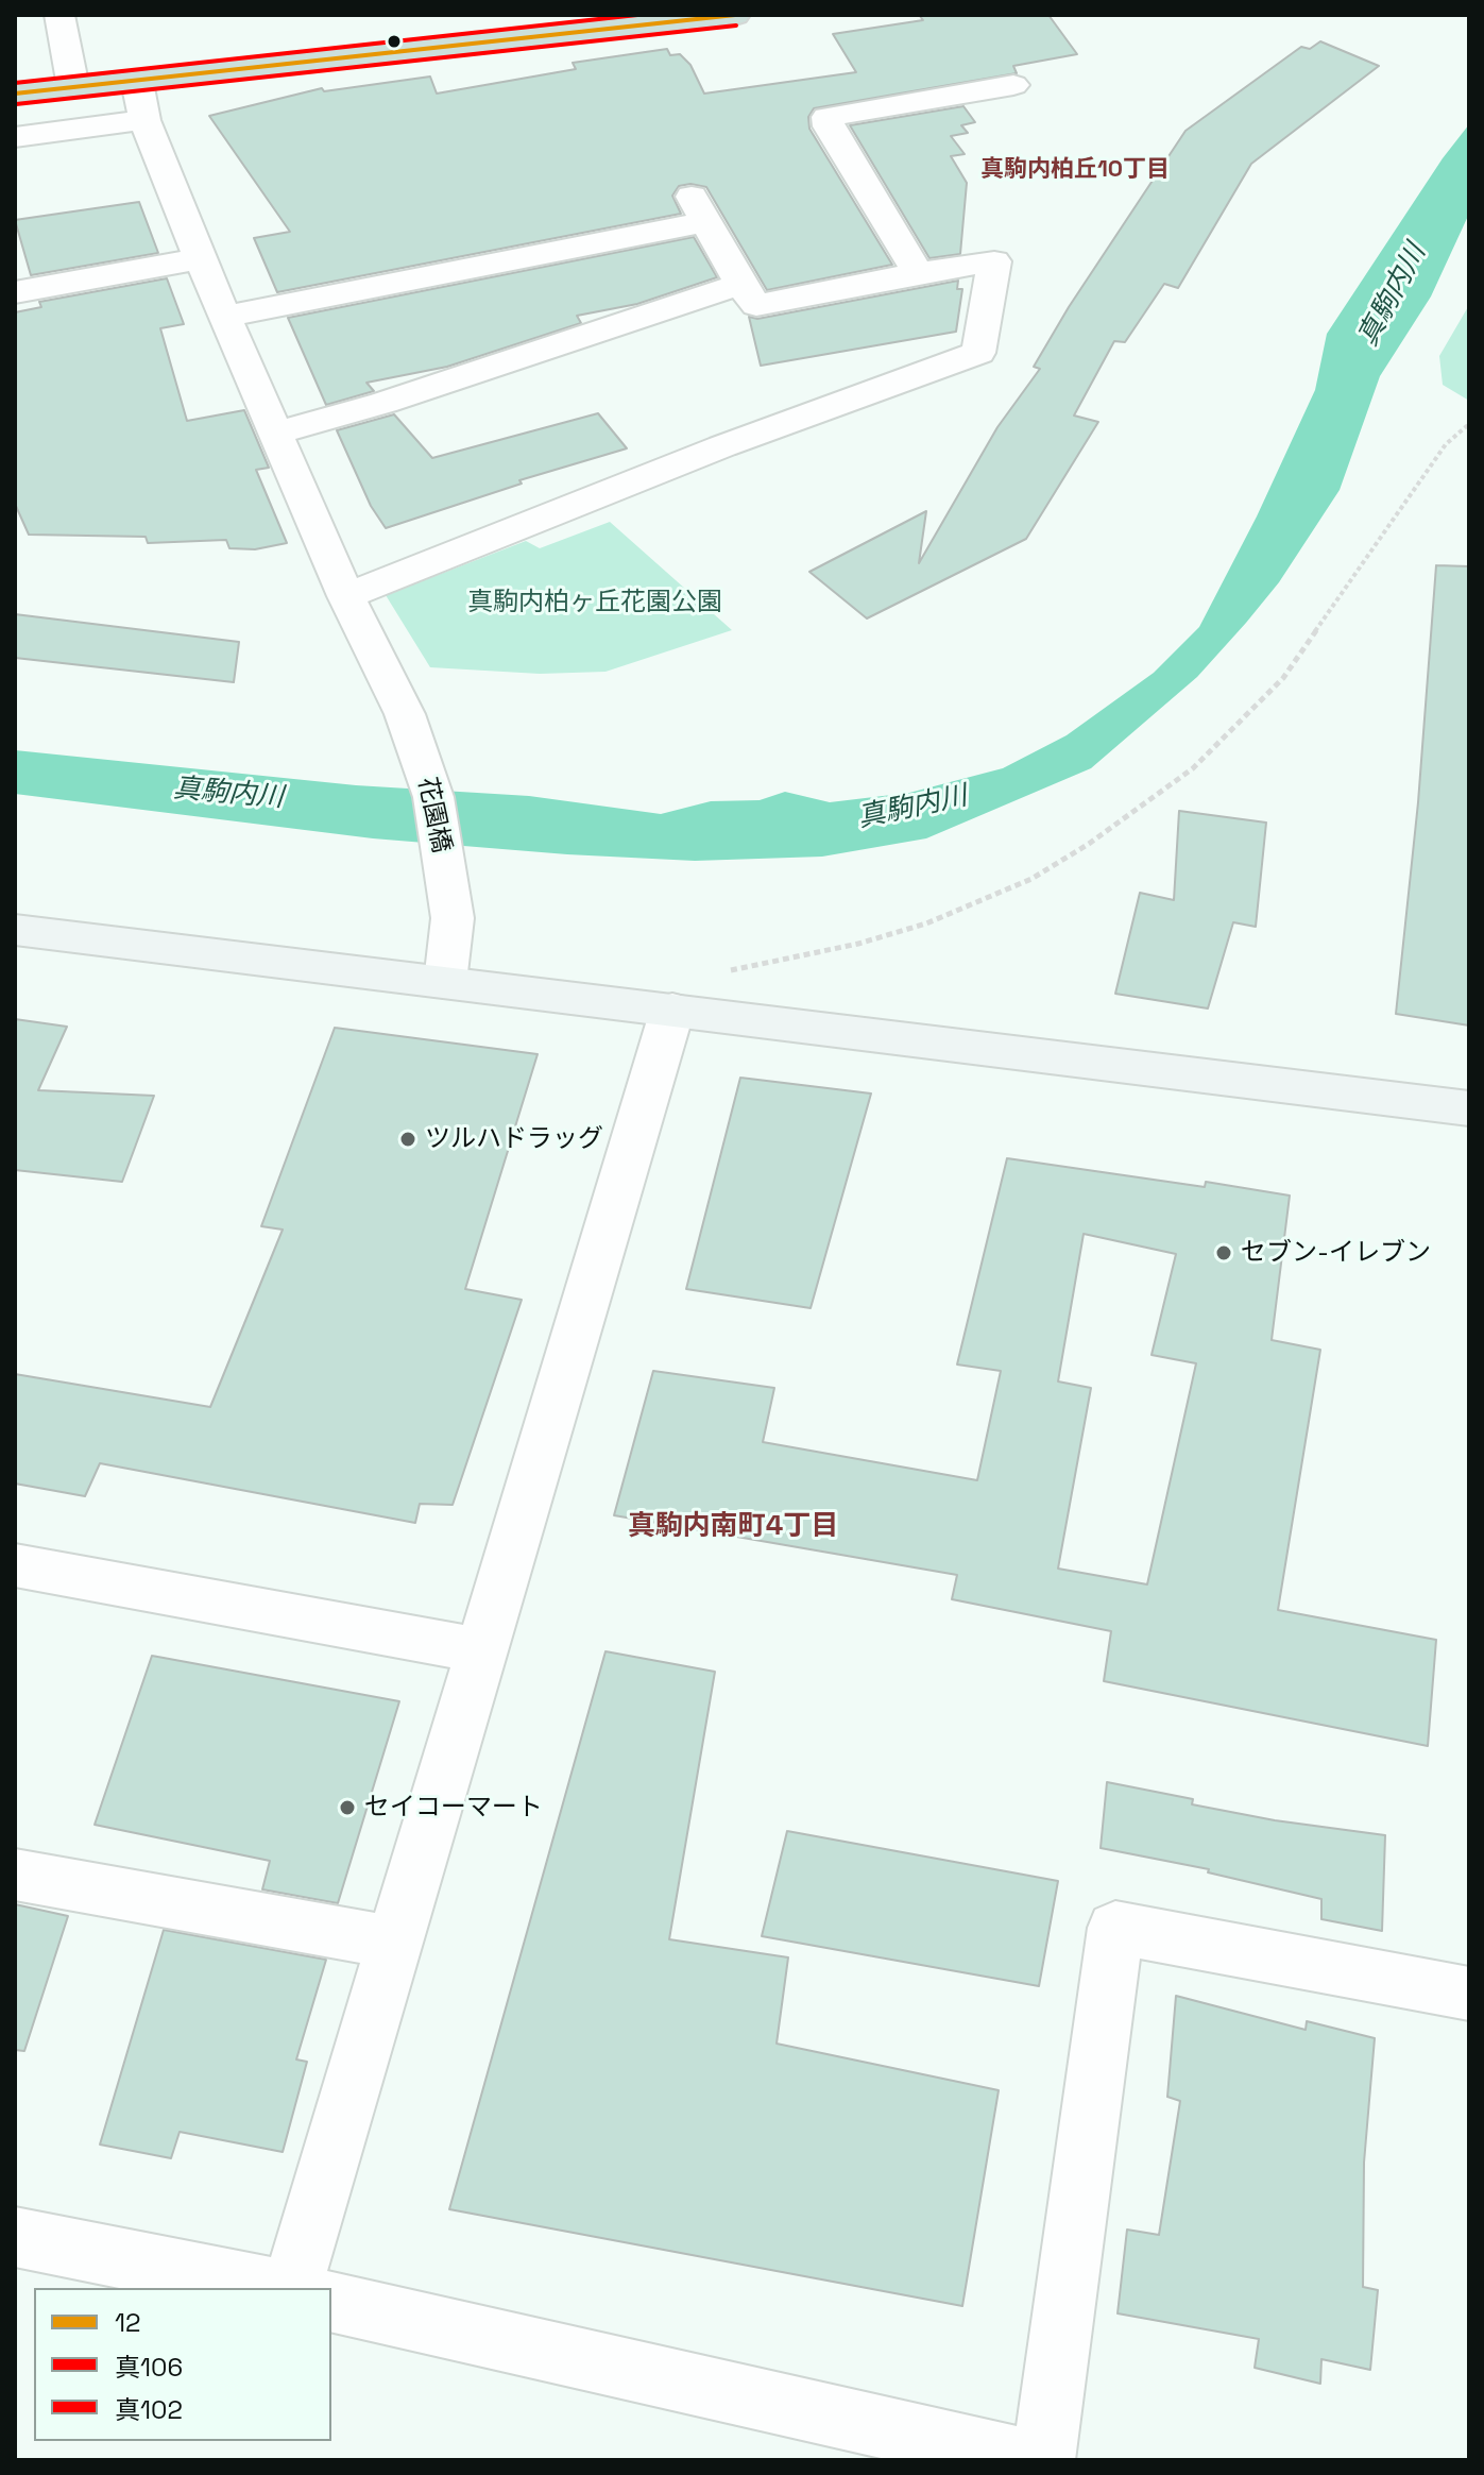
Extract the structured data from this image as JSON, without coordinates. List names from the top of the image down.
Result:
{
  "streets": {
    "street": ["花園橋"]
  },
  "districts": ["真駒内柏丘10丁目", "真駒内南町4丁目"],
  "water": ["真駒内川"],
  "parks": ["真駒内柏ヶ丘花園公園"],
  "places": ["ツルハドラッグ", "セブン-イレブン", "セイコーマート"],
  "lines": ["transit line 12", "transit line 真102", "transit line 真106"],
  "legend": ["12", "真106", "真102"]
}
